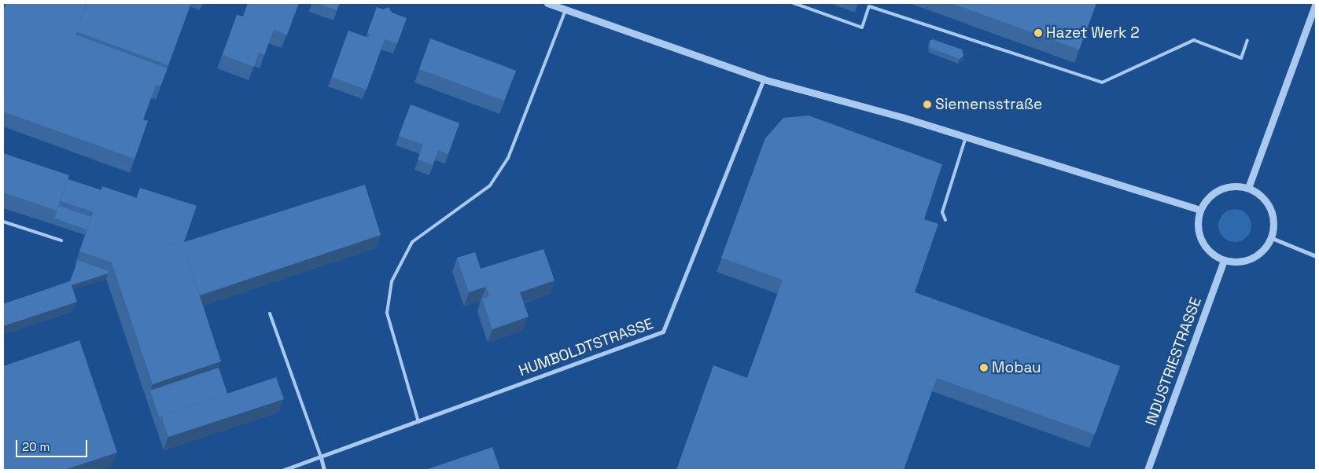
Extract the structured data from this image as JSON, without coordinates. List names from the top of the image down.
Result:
{
  "streets": {
    "street": ["HUMBOLDTSTRASSE", "INDUSTRIESTRASSE"]
  },
  "places": ["Hazet Werk 2", "Siemensstraße", "Mobau"],
  "scale_bar": "20 m"
}
